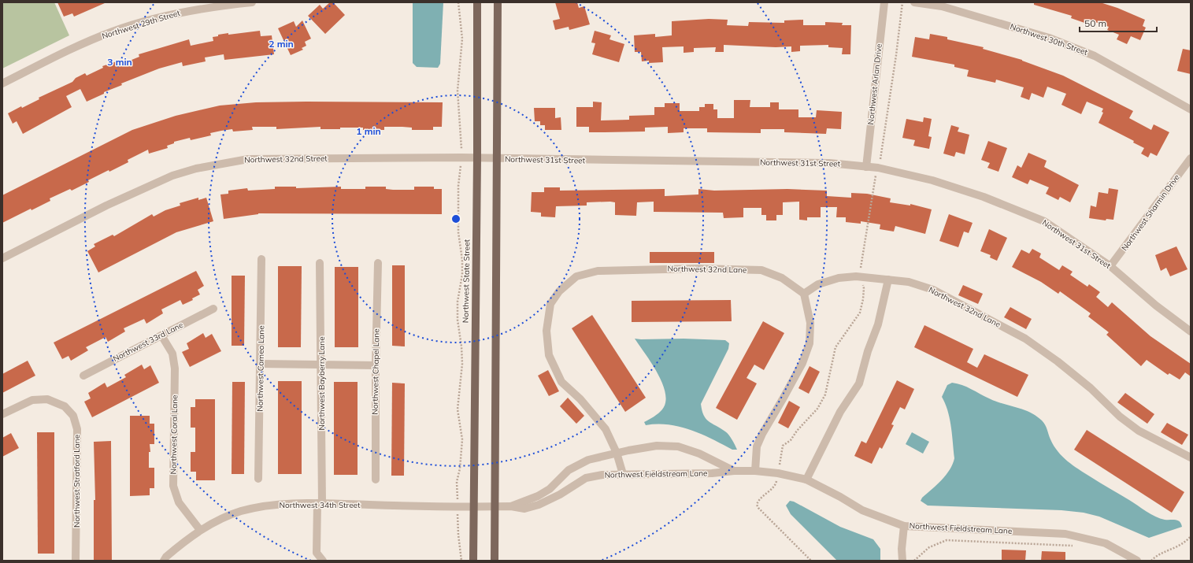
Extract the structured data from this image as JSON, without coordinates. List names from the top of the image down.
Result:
{
  "streets": {
    "main road": ["Northwest State Street"],
    "street": [
      "Northwest 29th Street",
      "Northwest 30th Street",
      "Northwest Arlan Drive",
      "Northwest 32nd Street",
      "Northwest 31st Street",
      "Northwest Sharmin Drive",
      "Northwest 32nd Lane",
      "Northwest 33rd Lane",
      "Northwest Cameo Lane",
      "Northwest Chapel Lane",
      "Northwest Bayberry Lane",
      "Northwest Coral Lane",
      "Northwest Fieldstream Lane",
      "Northwest Stratford Lane",
      "Northwest 34th Street"
    ]
  },
  "crossings": [
    ["Northwest Arlan Drive", "Northwest 31st Street"],
    ["Northwest 32nd Street", "Northwest 31st Street"],
    ["Northwest 32nd Street", "Northwest State Street"],
    ["Northwest 31st Street", "Northwest Sharmin Drive"],
    ["Northwest 31st Street", "Northwest State Street"],
    ["Northwest 32nd Lane", "Northwest Fieldstream Lane"],
    ["Northwest State Street", "Northwest Fieldstream Lane"],
    ["Northwest State Street", "Northwest 34th Street"],
    ["Northwest 33rd Lane", "Northwest Coral Lane"],
    ["Northwest Bayberry Lane", "Northwest 34th Street"],
    ["Northwest Coral Lane", "Northwest 34th Street"],
    ["Northwest Fieldstream Lane", "Northwest 34th Street"]
  ],
  "scale_bar": "50 m",
  "rings": ["2 min", "3 min", "1 min"]
}
